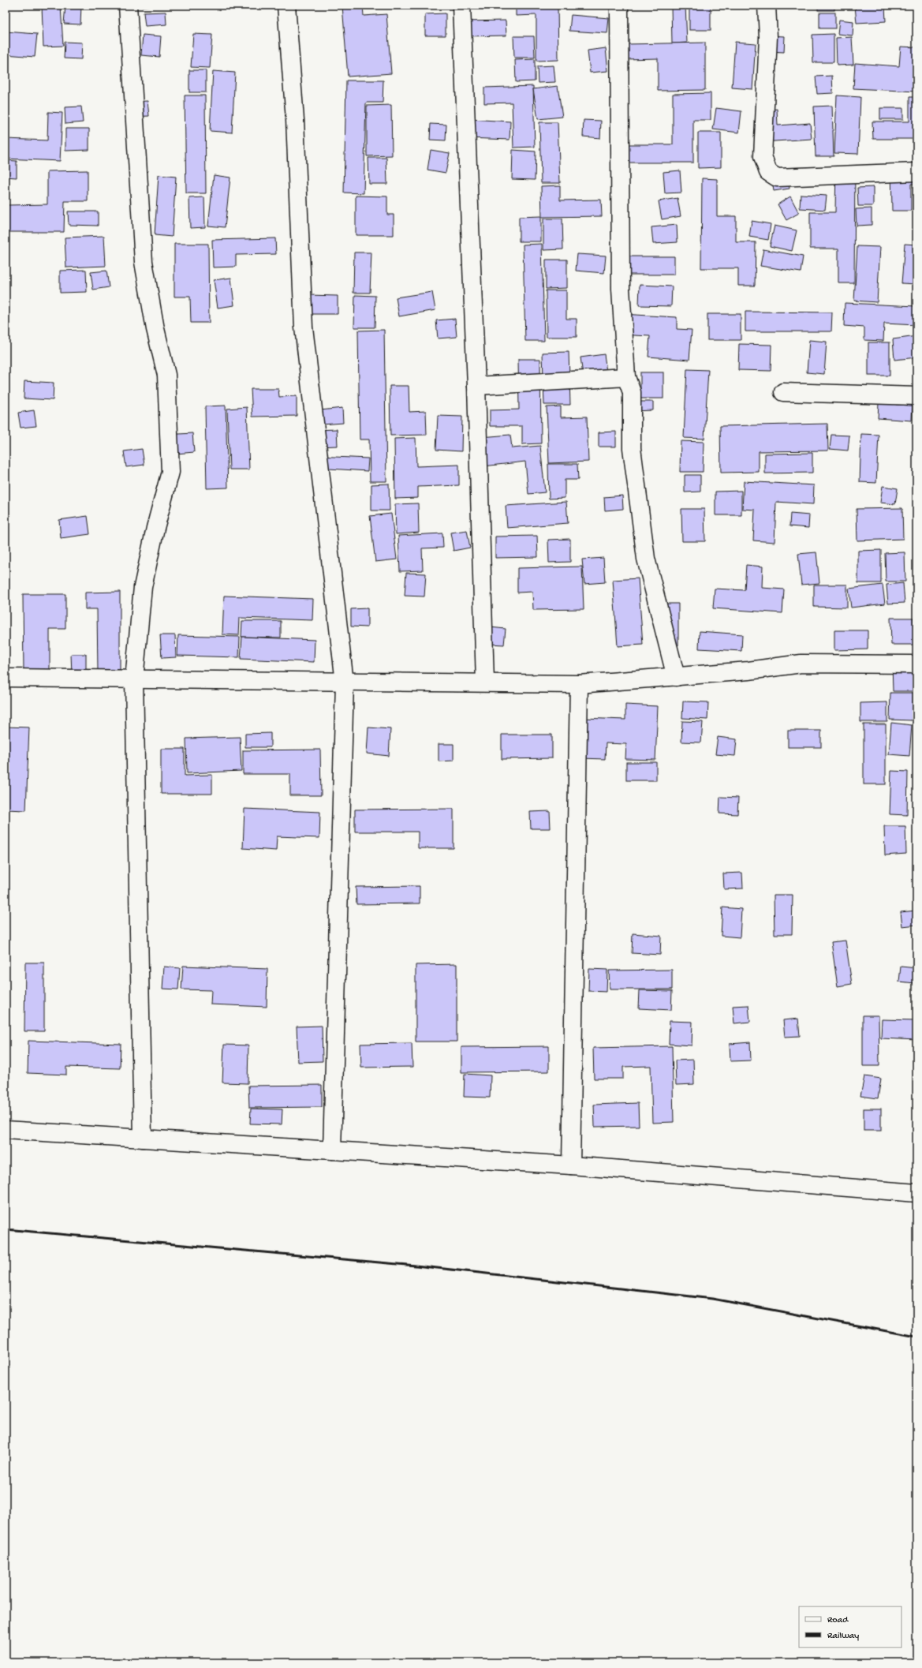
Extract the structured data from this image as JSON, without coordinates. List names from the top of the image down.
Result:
{
  "legend": ["Road", "Railway"]
}
